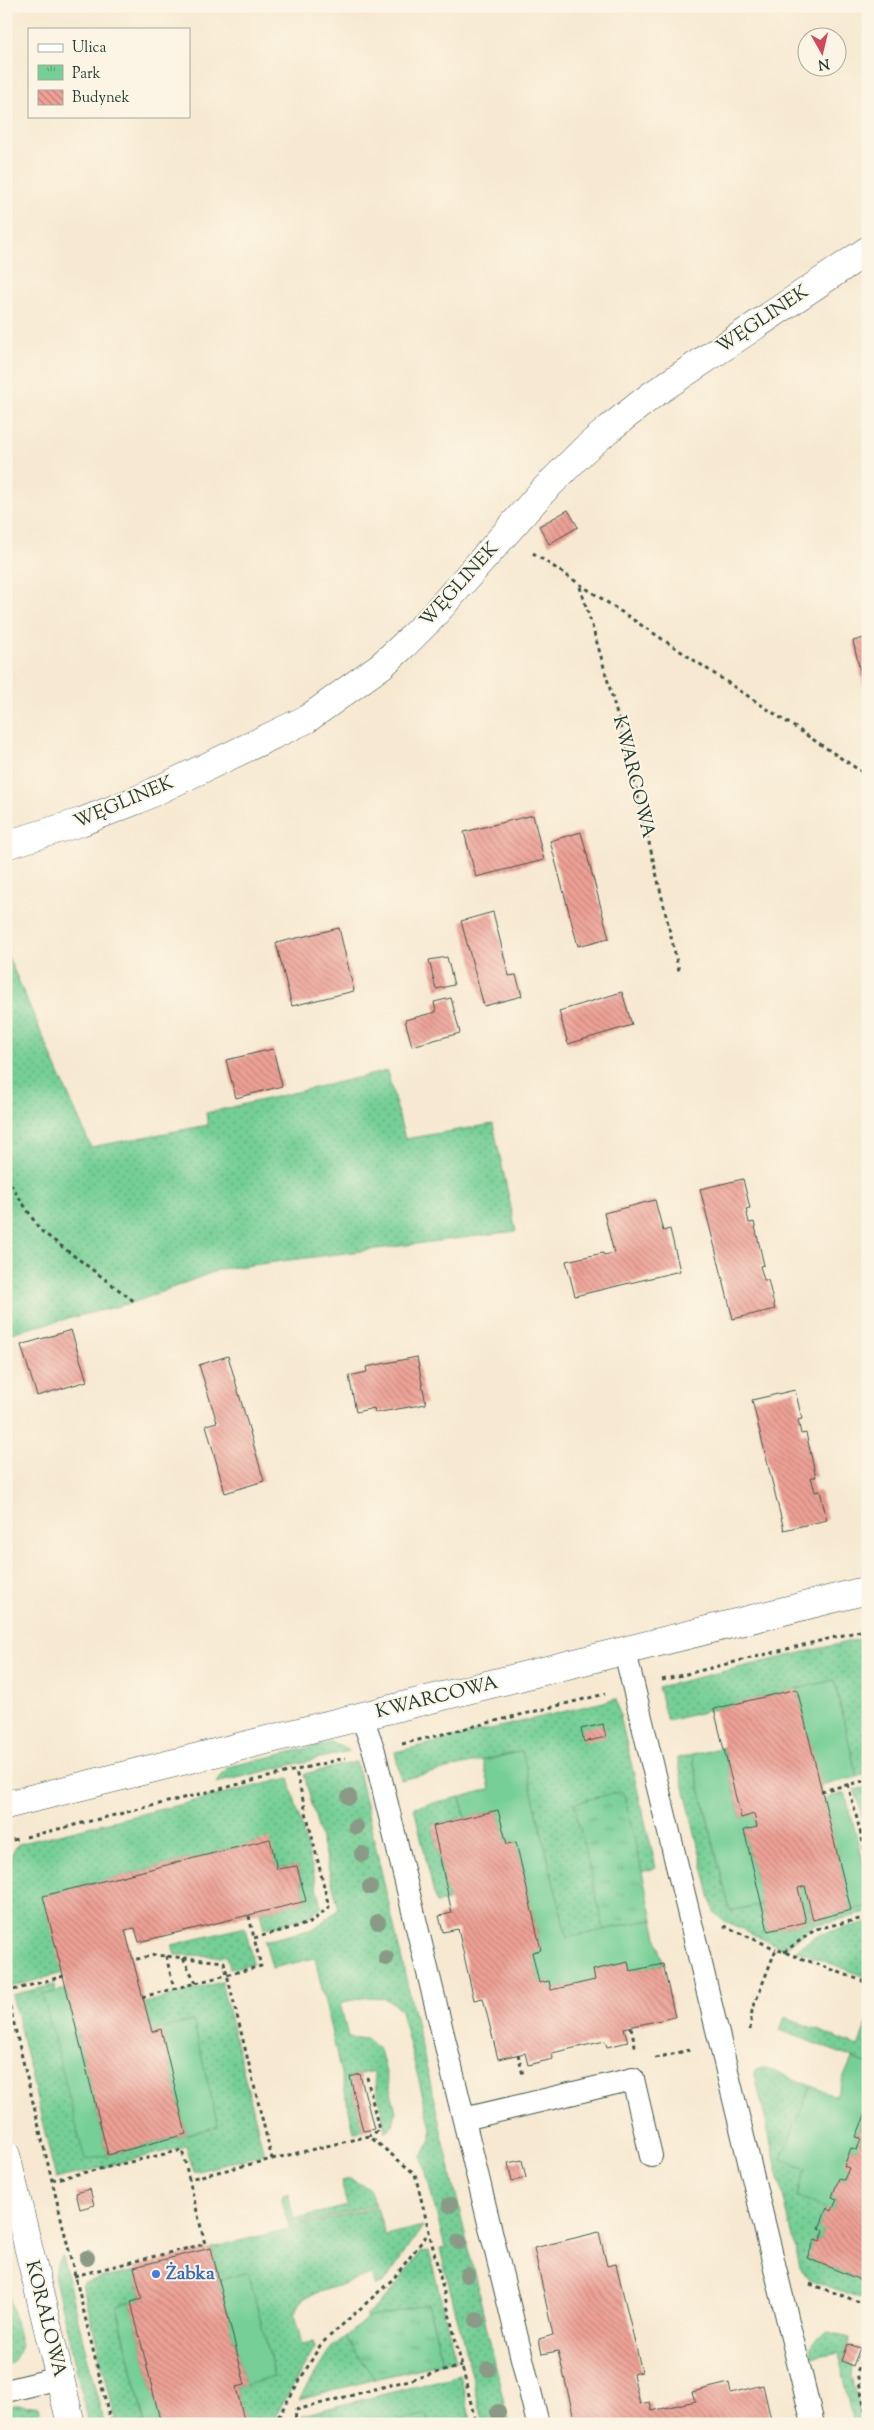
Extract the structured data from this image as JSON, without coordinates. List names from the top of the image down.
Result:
{
  "streets": {
    "street": ["WĘGLINEK", "KWARCOWA", "KORALOWA"]
  },
  "places": ["Żabka"],
  "legend": ["Ulica", "Park", "Budynek"],
  "north": "bottom"
}
